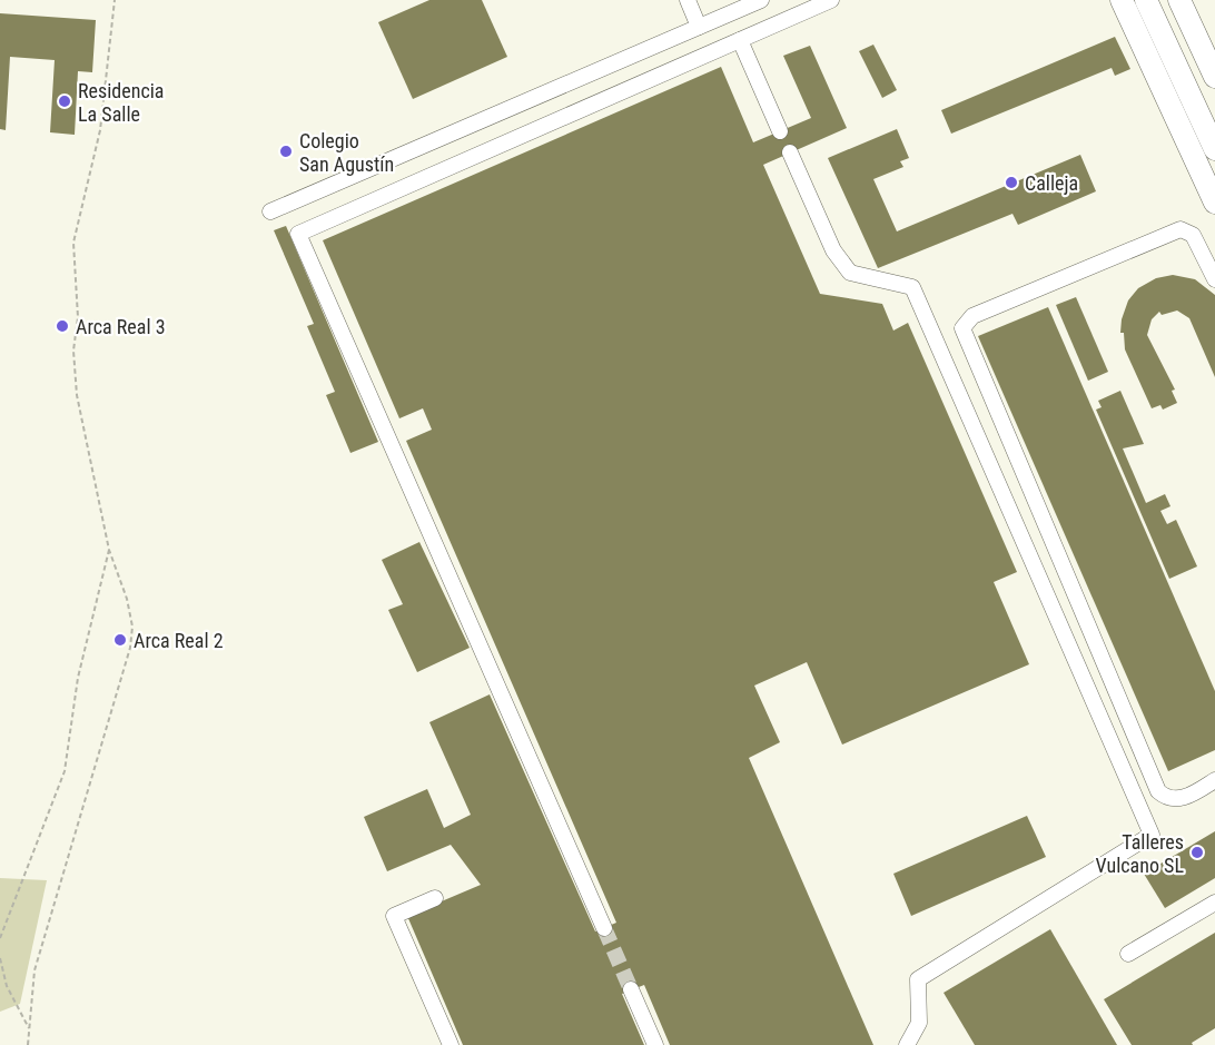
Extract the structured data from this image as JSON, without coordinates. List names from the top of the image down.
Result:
{
  "places": [
    "Residencia La Salle",
    "Colegio San Agustín",
    "Calleja",
    "Arca Real 3",
    "Arca Real 2",
    "Talleres Vulcano SL"
  ]
}
